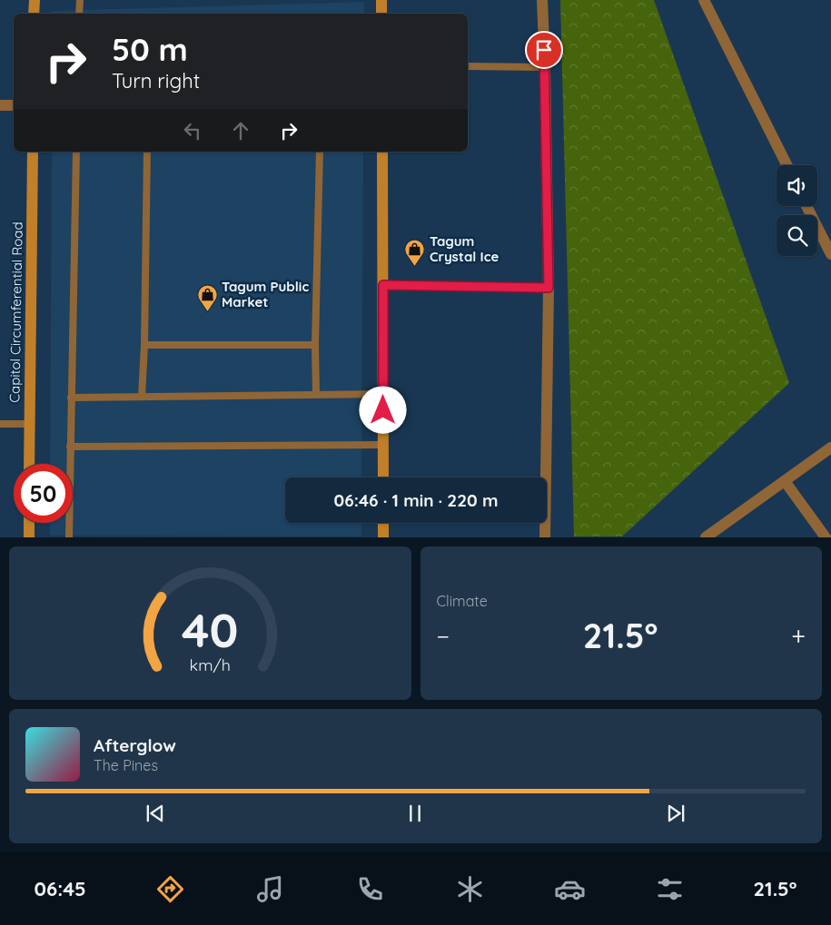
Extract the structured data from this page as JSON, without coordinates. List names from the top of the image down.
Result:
{
  "streets": {
    "main road": ["Capitol Circumferential Road"]
  },
  "places": {
    "shop": ["Tagum Crystal Ice", "Tagum Public Market"]
  },
  "page": {
    "turn": ["50 m", "Turn right"],
    "limit": "50",
    "trip": "06:46 · 1 min · 220 m",
    "tile": "Climate",
    "heat": ["−", "21.5°", "+"],
    "song": ["Afterglow", "The Pines"],
    "tabs": ["06:45", "21.5°"],
    "gauge": ["40", "km/h"]
  }
}
